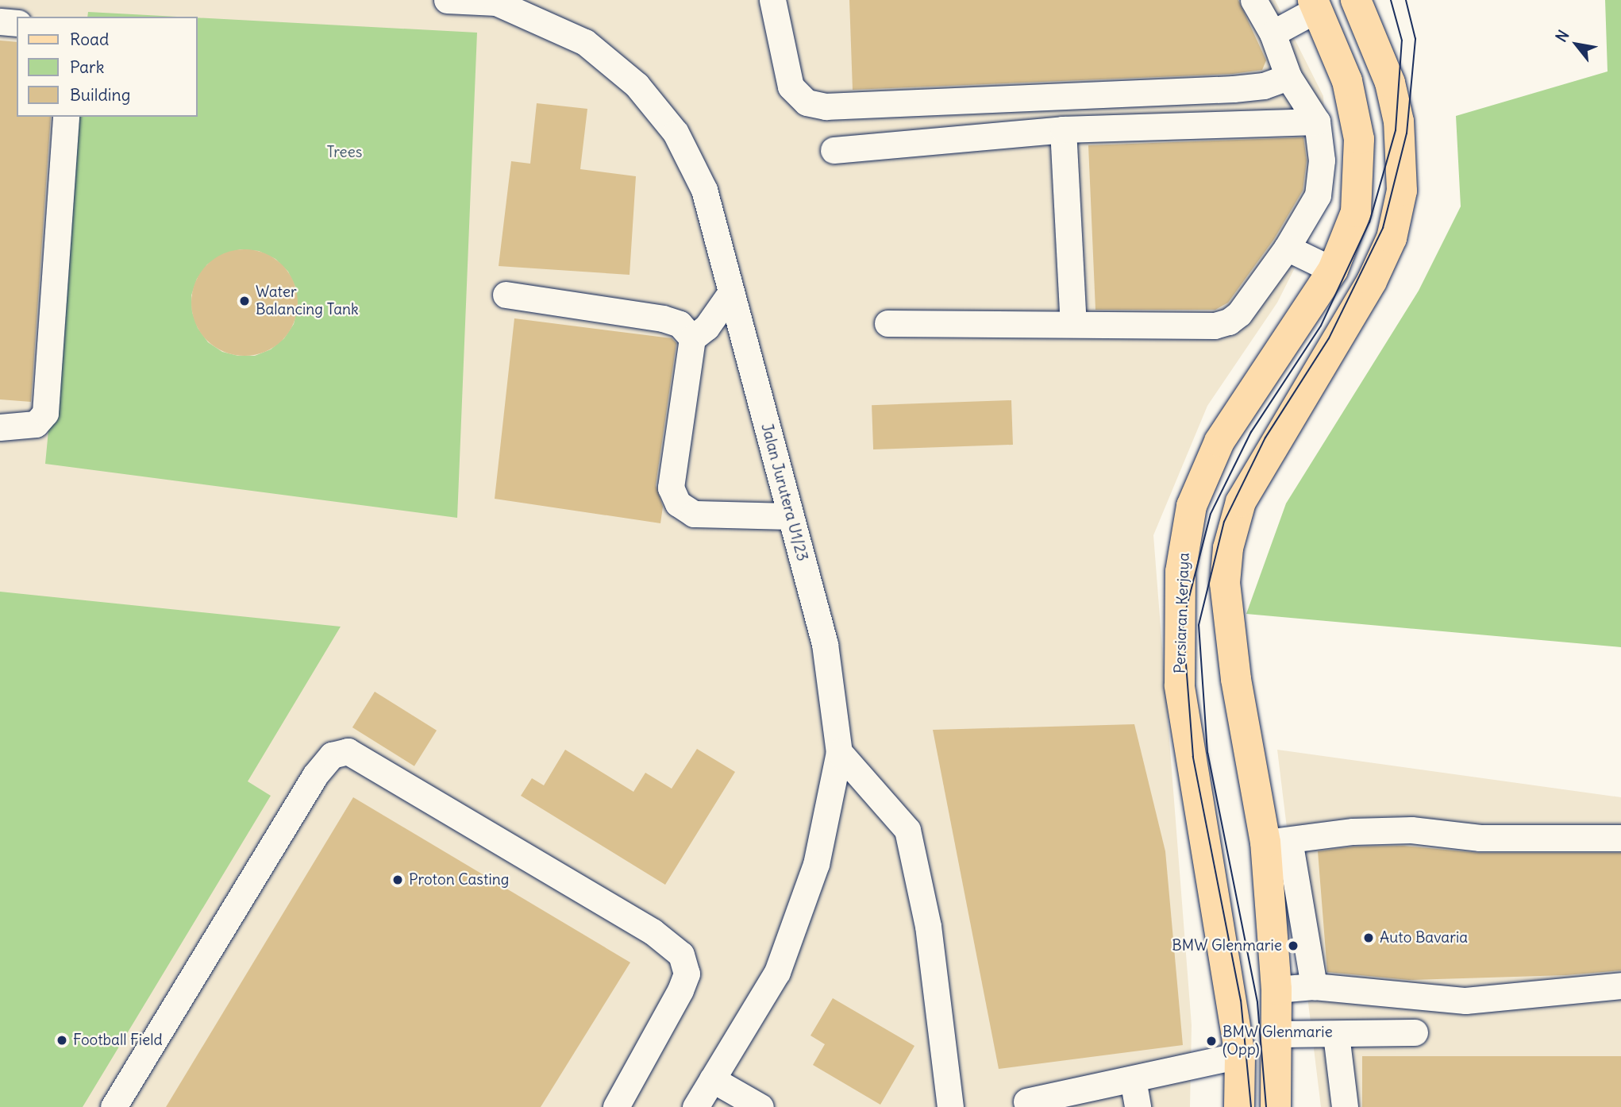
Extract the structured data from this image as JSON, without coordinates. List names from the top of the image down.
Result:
{
  "streets": {
    "main road": ["Persiaran Kerjaya"],
    "street": ["Jalan Jurutera U1/23"]
  },
  "parks": ["Trees"],
  "places": [
    "Water Balancing Tank",
    "Proton Casting",
    "Auto Bavaria",
    "BMW Glenmarie",
    "Football Field",
    "BMW Glenmarie (Opp)"
  ],
  "legend": ["Road", "Park", "Building"],
  "north": "top left"
}
